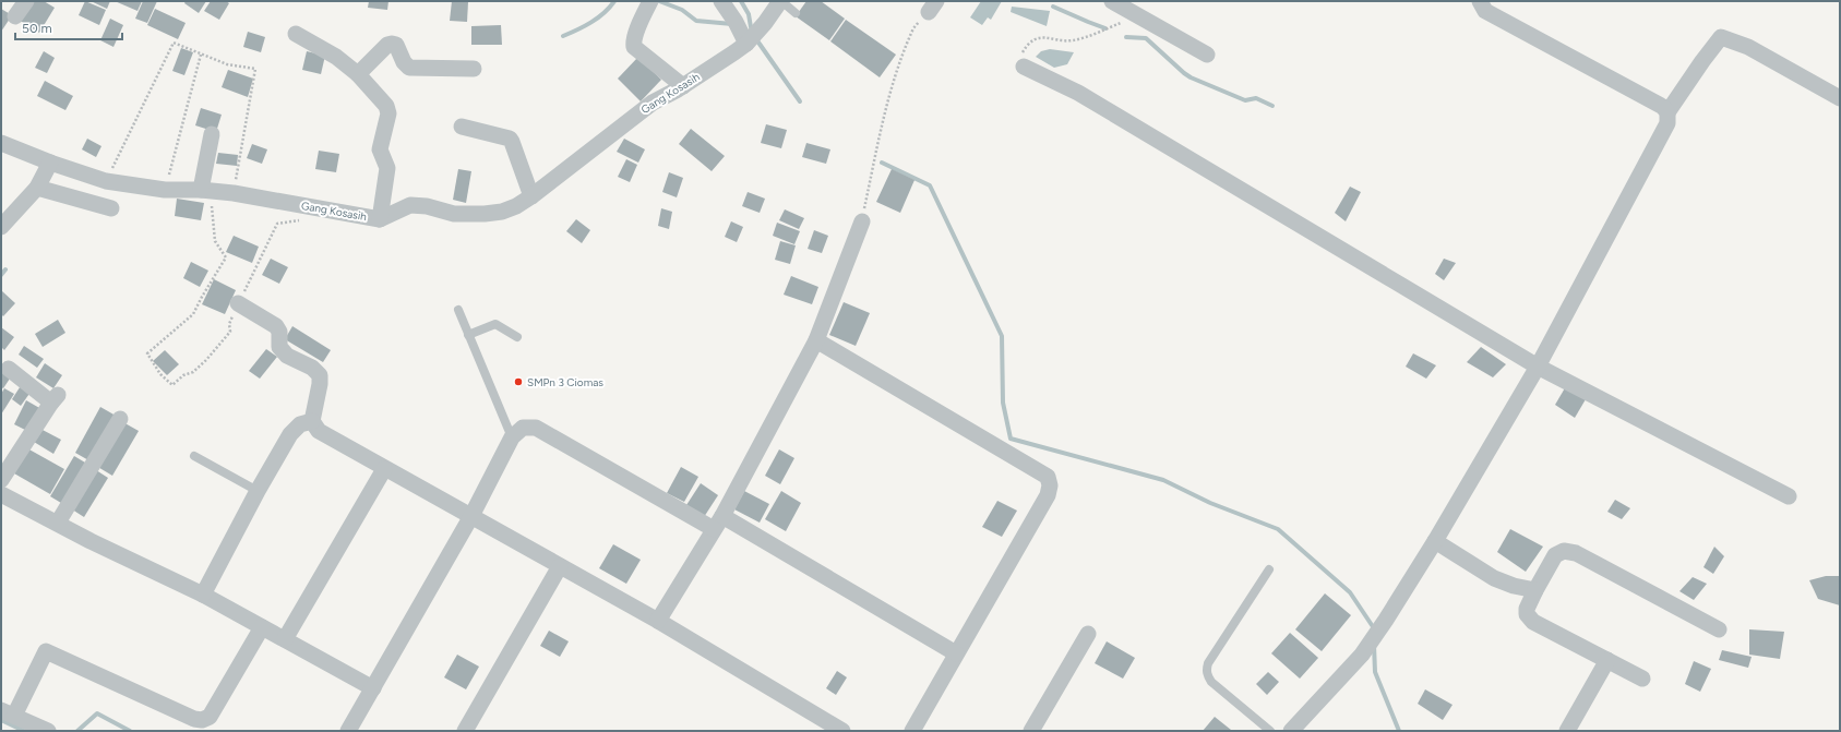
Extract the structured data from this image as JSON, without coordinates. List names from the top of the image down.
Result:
{
  "streets": {
    "street": ["Gang Kosasih"]
  },
  "places": ["SMPn 3 Ciomas"],
  "scale_bar": "50 m"
}
